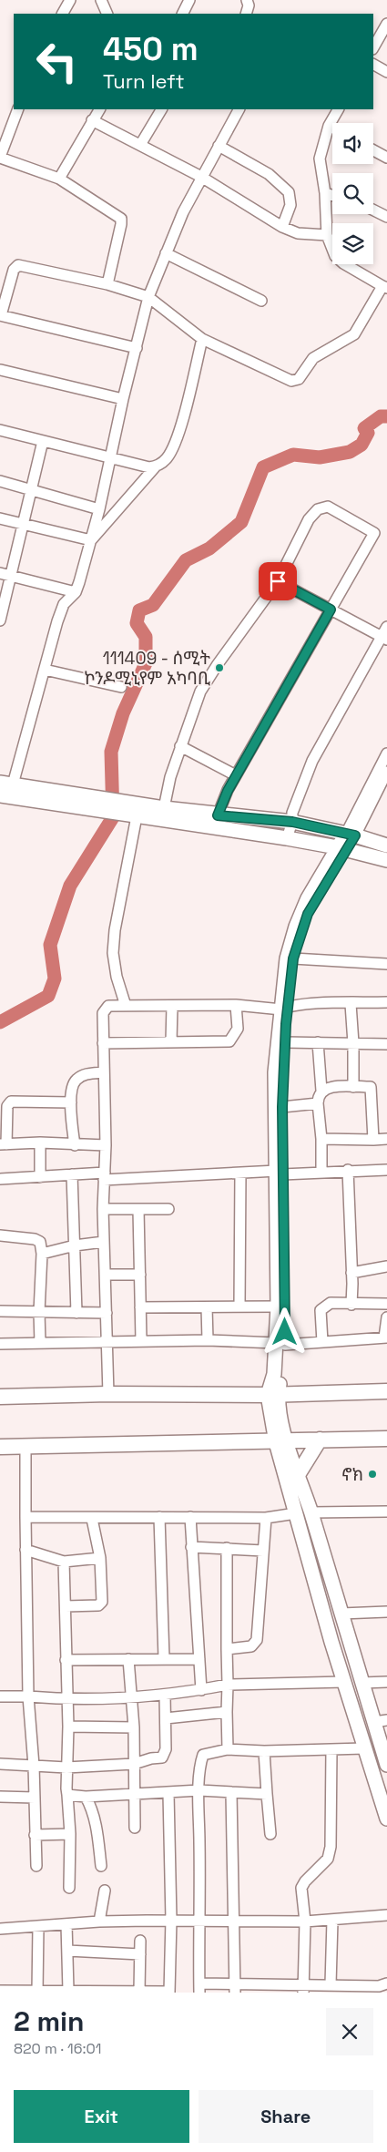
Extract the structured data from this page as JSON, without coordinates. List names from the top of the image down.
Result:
{
  "places": ["111409 - ሰሚት ኮንዶሚኒየም አካባቢ", "ኖክ"],
  "page": {
    "turn": ["450 m", "Turn left"],
    "heading": ["2 min", "820 m · 16:01"],
    "buttons": ["Exit", "Share"]
  }
}
